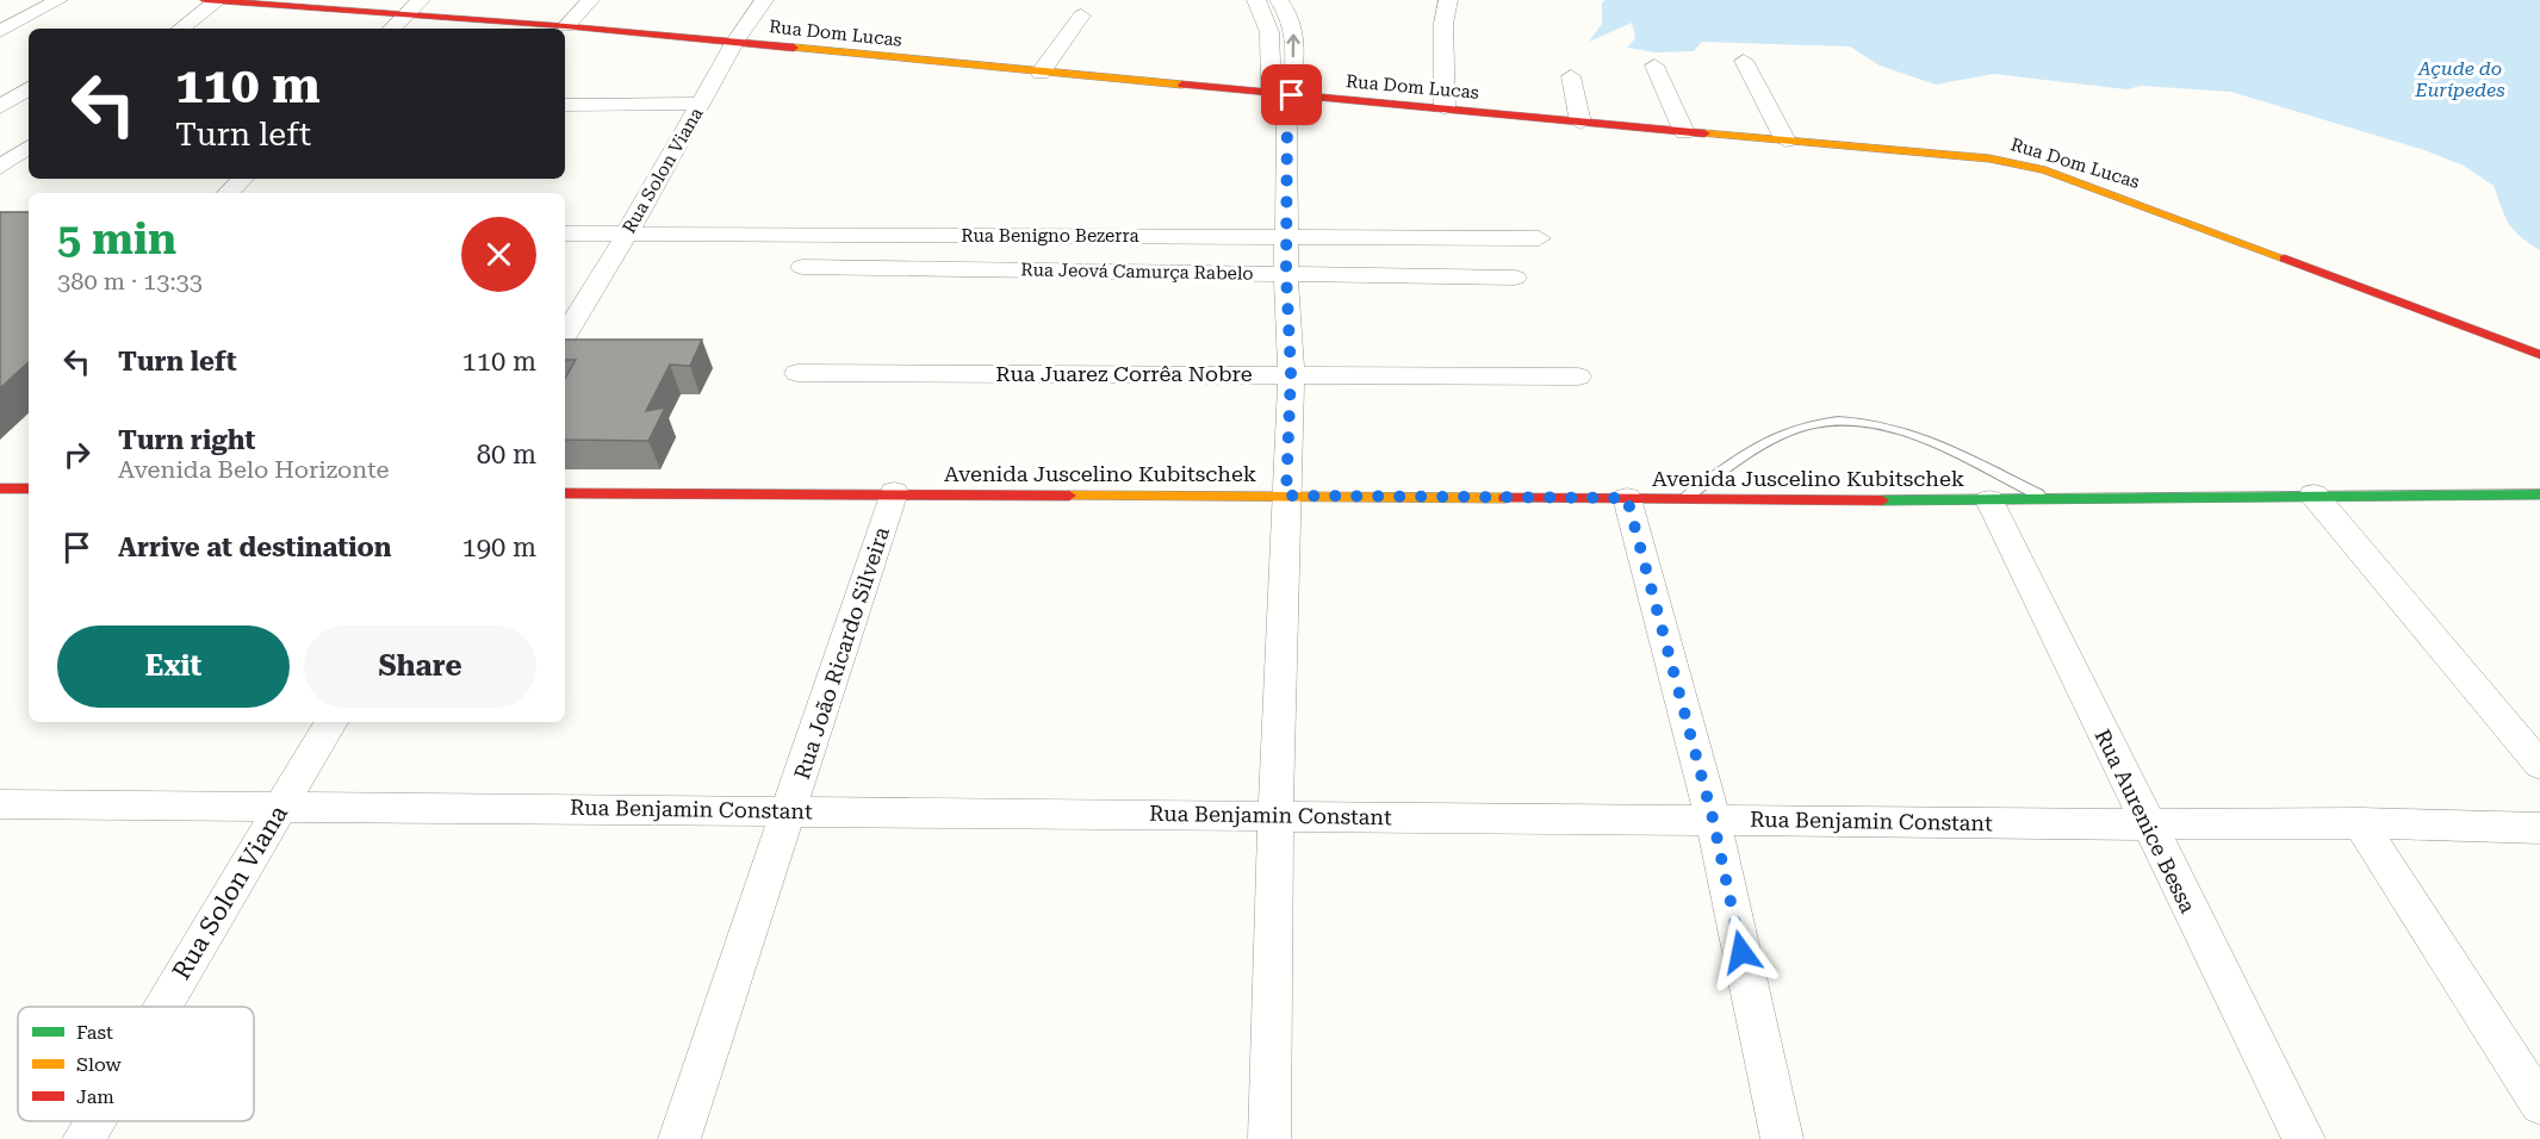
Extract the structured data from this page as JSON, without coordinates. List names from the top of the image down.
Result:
{
  "streets": {
    "street": [
      "Rua Dom Lucas",
      "Rua Solon Viana",
      "Rua Benigno Bezerra",
      "Rua Jeová Camurça Rabelo",
      "Rua Juarez Corrêa Nobre",
      "Avenida Juscelino Kubitschek",
      "Rua João Ricardo Silveira",
      "Rua Benjamin Constant",
      "Rua Aurenice Bessa"
    ]
  },
  "crossings": [
    ["Rua Dom Lucas", "Rua Solon Viana"],
    ["Rua Solon Viana", "Rua Benigno Bezerra"],
    ["Rua Solon Viana", "Rua Benjamin Constant"],
    ["Avenida Juscelino Kubitschek", "Rua João Ricardo Silveira"],
    ["Avenida Juscelino Kubitschek", "Rua Aurenice Bessa"],
    ["Rua João Ricardo Silveira", "Rua Benjamin Constant"],
    ["Rua Benjamin Constant", "Rua Aurenice Bessa"]
  ],
  "water": ["Açude do Eurípedes"],
  "legend": ["Fast", "Slow", "Jam"],
  "page": {
    "turn": ["110 m", "Turn left"],
    "heading": ["5 min", "380 m · 13:33"],
    "list": [
      {
        "name": "Turn left",
        "value": "110 m"
      },
      {
        "name": "Turn right",
        "note": "Avenida Belo Horizonte",
        "value": "80 m"
      },
      {
        "name": "Arrive at destination",
        "value": "190 m"
      }
    ],
    "buttons": ["Exit", "Share"]
  }
}
